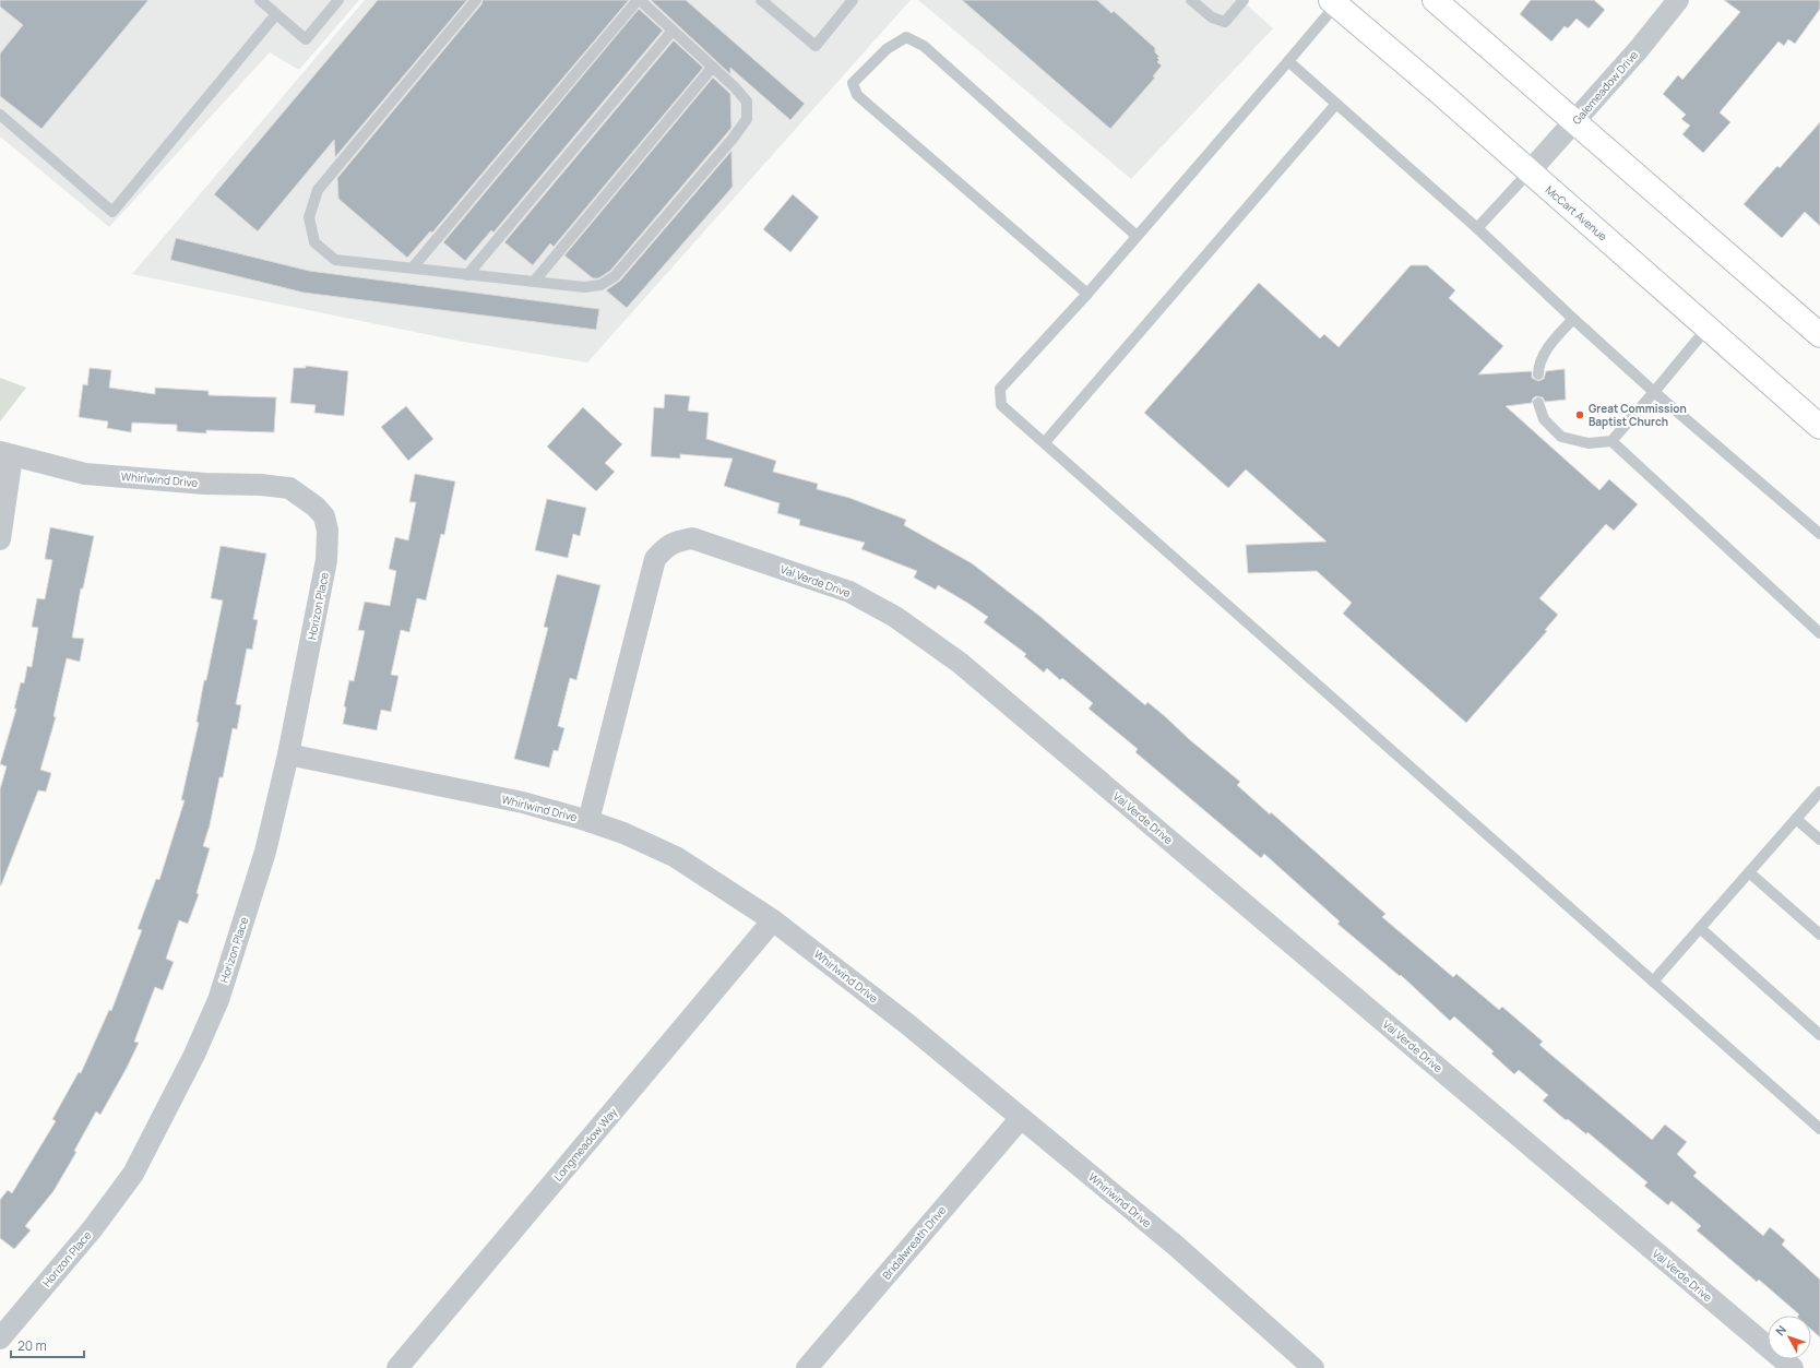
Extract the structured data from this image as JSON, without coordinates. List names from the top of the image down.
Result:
{
  "streets": {
    "main road": ["McCart Avenue"],
    "street": [
      "Galemeadow Drive",
      "Whirlwind Drive",
      "Val Verde Drive",
      "Horizon Place",
      "Longmeadow Way",
      "Bridalwreath Drive"
    ]
  },
  "crossings": [
    ["Galemeadow Drive", "McCart Avenue"],
    ["Whirlwind Drive", "Val Verde Drive"],
    ["Whirlwind Drive", "Horizon Place"],
    ["Whirlwind Drive", "Longmeadow Way"],
    ["Whirlwind Drive", "Bridalwreath Drive"]
  ],
  "places": ["Great Commission Baptist Church"],
  "scale_bar": "20 m",
  "north": "top left"
}
